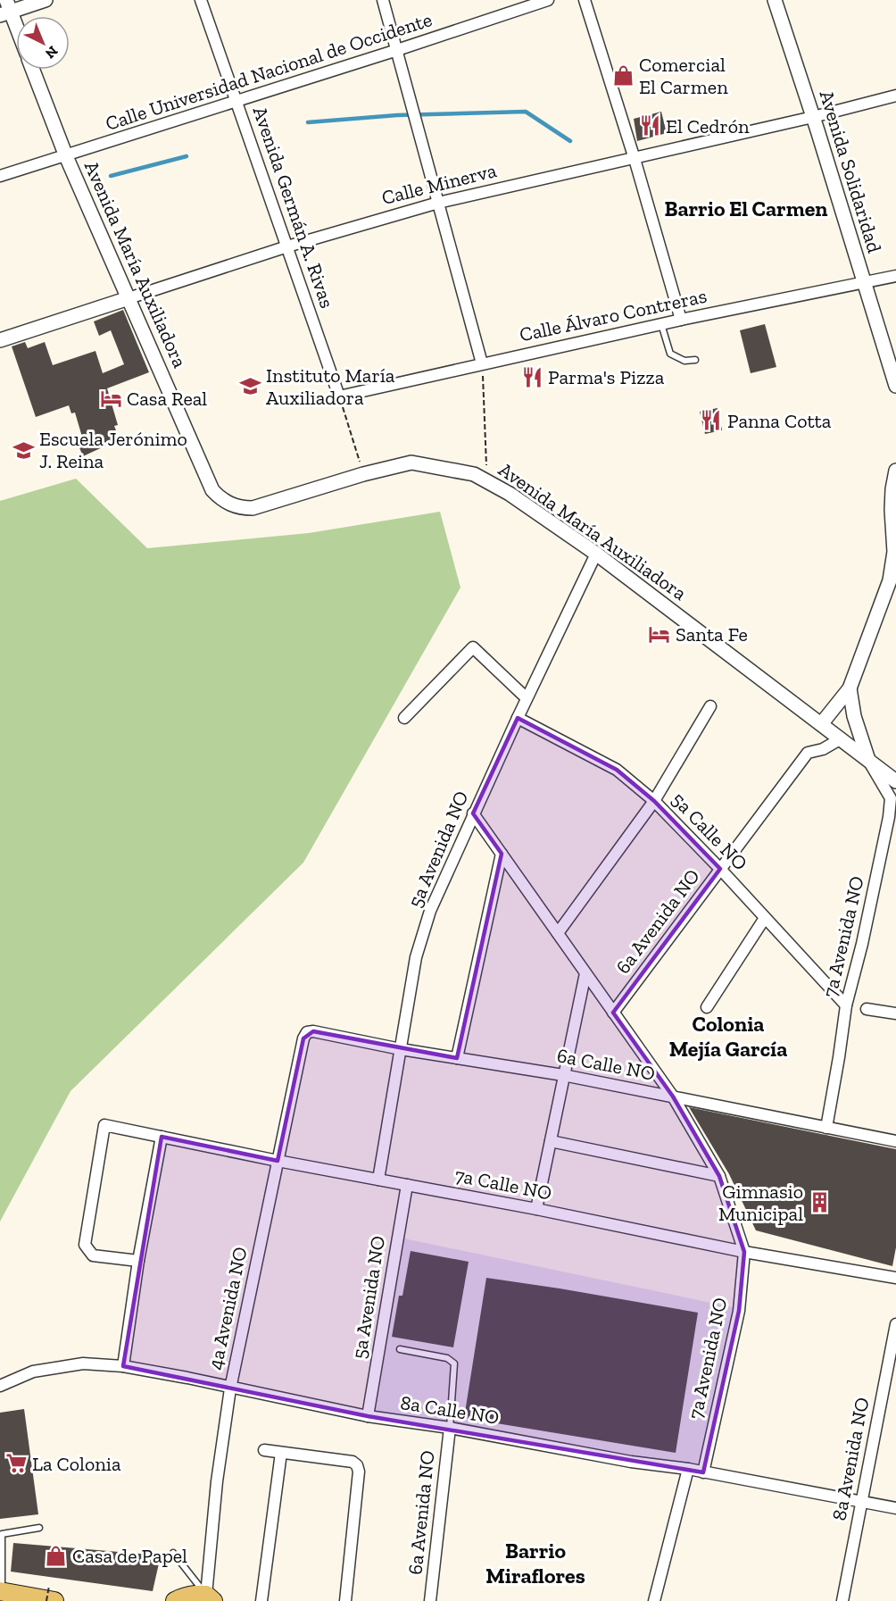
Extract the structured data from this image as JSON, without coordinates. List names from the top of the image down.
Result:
{
  "streets": {
    "street": [
      "Calle Universidad Nacional de Occidente",
      "Avenida Solidaridad",
      "Calle Minerva",
      "Avenida Germán A. Rivas",
      "Avenida María Auxiliadora",
      "Calle Álvaro Contreras",
      "5a Calle NO",
      "5a Avenida NO",
      "6a Avenida NO",
      "7a Avenida NO",
      "6a Calle NO",
      "7a Calle NO",
      "4a Avenida NO",
      "8a Calle NO",
      "8a Avenida NO"
    ]
  },
  "crossings": [
    ["Calle Universidad Nacional de Occidente", "Avenida Germán A. Rivas"],
    ["Calle Universidad Nacional de Occidente", "Avenida María Auxiliadora"],
    ["Avenida Solidaridad", "Calle Minerva"],
    ["Avenida Solidaridad", "Calle Álvaro Contreras"],
    ["Calle Minerva", "Avenida Germán A. Rivas"],
    ["Calle Minerva", "Avenida María Auxiliadora"],
    ["Avenida Germán A. Rivas", "Calle Álvaro Contreras"],
    ["Avenida María Auxiliadora", "5a Avenida NO"],
    ["Avenida María Auxiliadora", "6a Avenida NO"],
    ["Avenida María Auxiliadora", "7a Avenida NO"],
    ["5a Calle NO", "5a Avenida NO"],
    ["5a Calle NO", "6a Avenida NO"],
    ["5a Calle NO", "7a Avenida NO"],
    ["5a Avenida NO", "6a Calle NO"],
    ["5a Avenida NO", "7a Calle NO"],
    ["5a Avenida NO", "8a Calle NO"],
    ["6a Avenida NO", "6a Calle NO"],
    ["6a Avenida NO", "7a Calle NO"],
    ["6a Avenida NO", "8a Calle NO"],
    ["7a Avenida NO", "6a Calle NO"],
    ["7a Avenida NO", "7a Calle NO"],
    ["7a Avenida NO", "8a Calle NO"],
    ["6a Calle NO", "4a Avenida NO"],
    ["7a Calle NO", "4a Avenida NO"],
    ["4a Avenida NO", "8a Calle NO"],
    ["8a Calle NO", "8a Avenida NO"]
  ],
  "districts": ["Barrio El Carmen", "Colonia Mejía García", "Barrio Miraflores"],
  "places": {
    "shop": ["Comercial El Carmen", "Casa de Papel"],
    "restaurant": ["El Cedrón", "Parma's Pizza", "Panna Cotta"],
    "school or university": ["Instituto María Auxiliadora", "Escuela Jerónimo J. Reina"],
    "hotel": ["Casa Real", "Santa Fe"],
    "building": ["Gimnasio Municipal"],
    "supermarket": ["La Colonia"]
  },
  "north": "bottom right"
}
